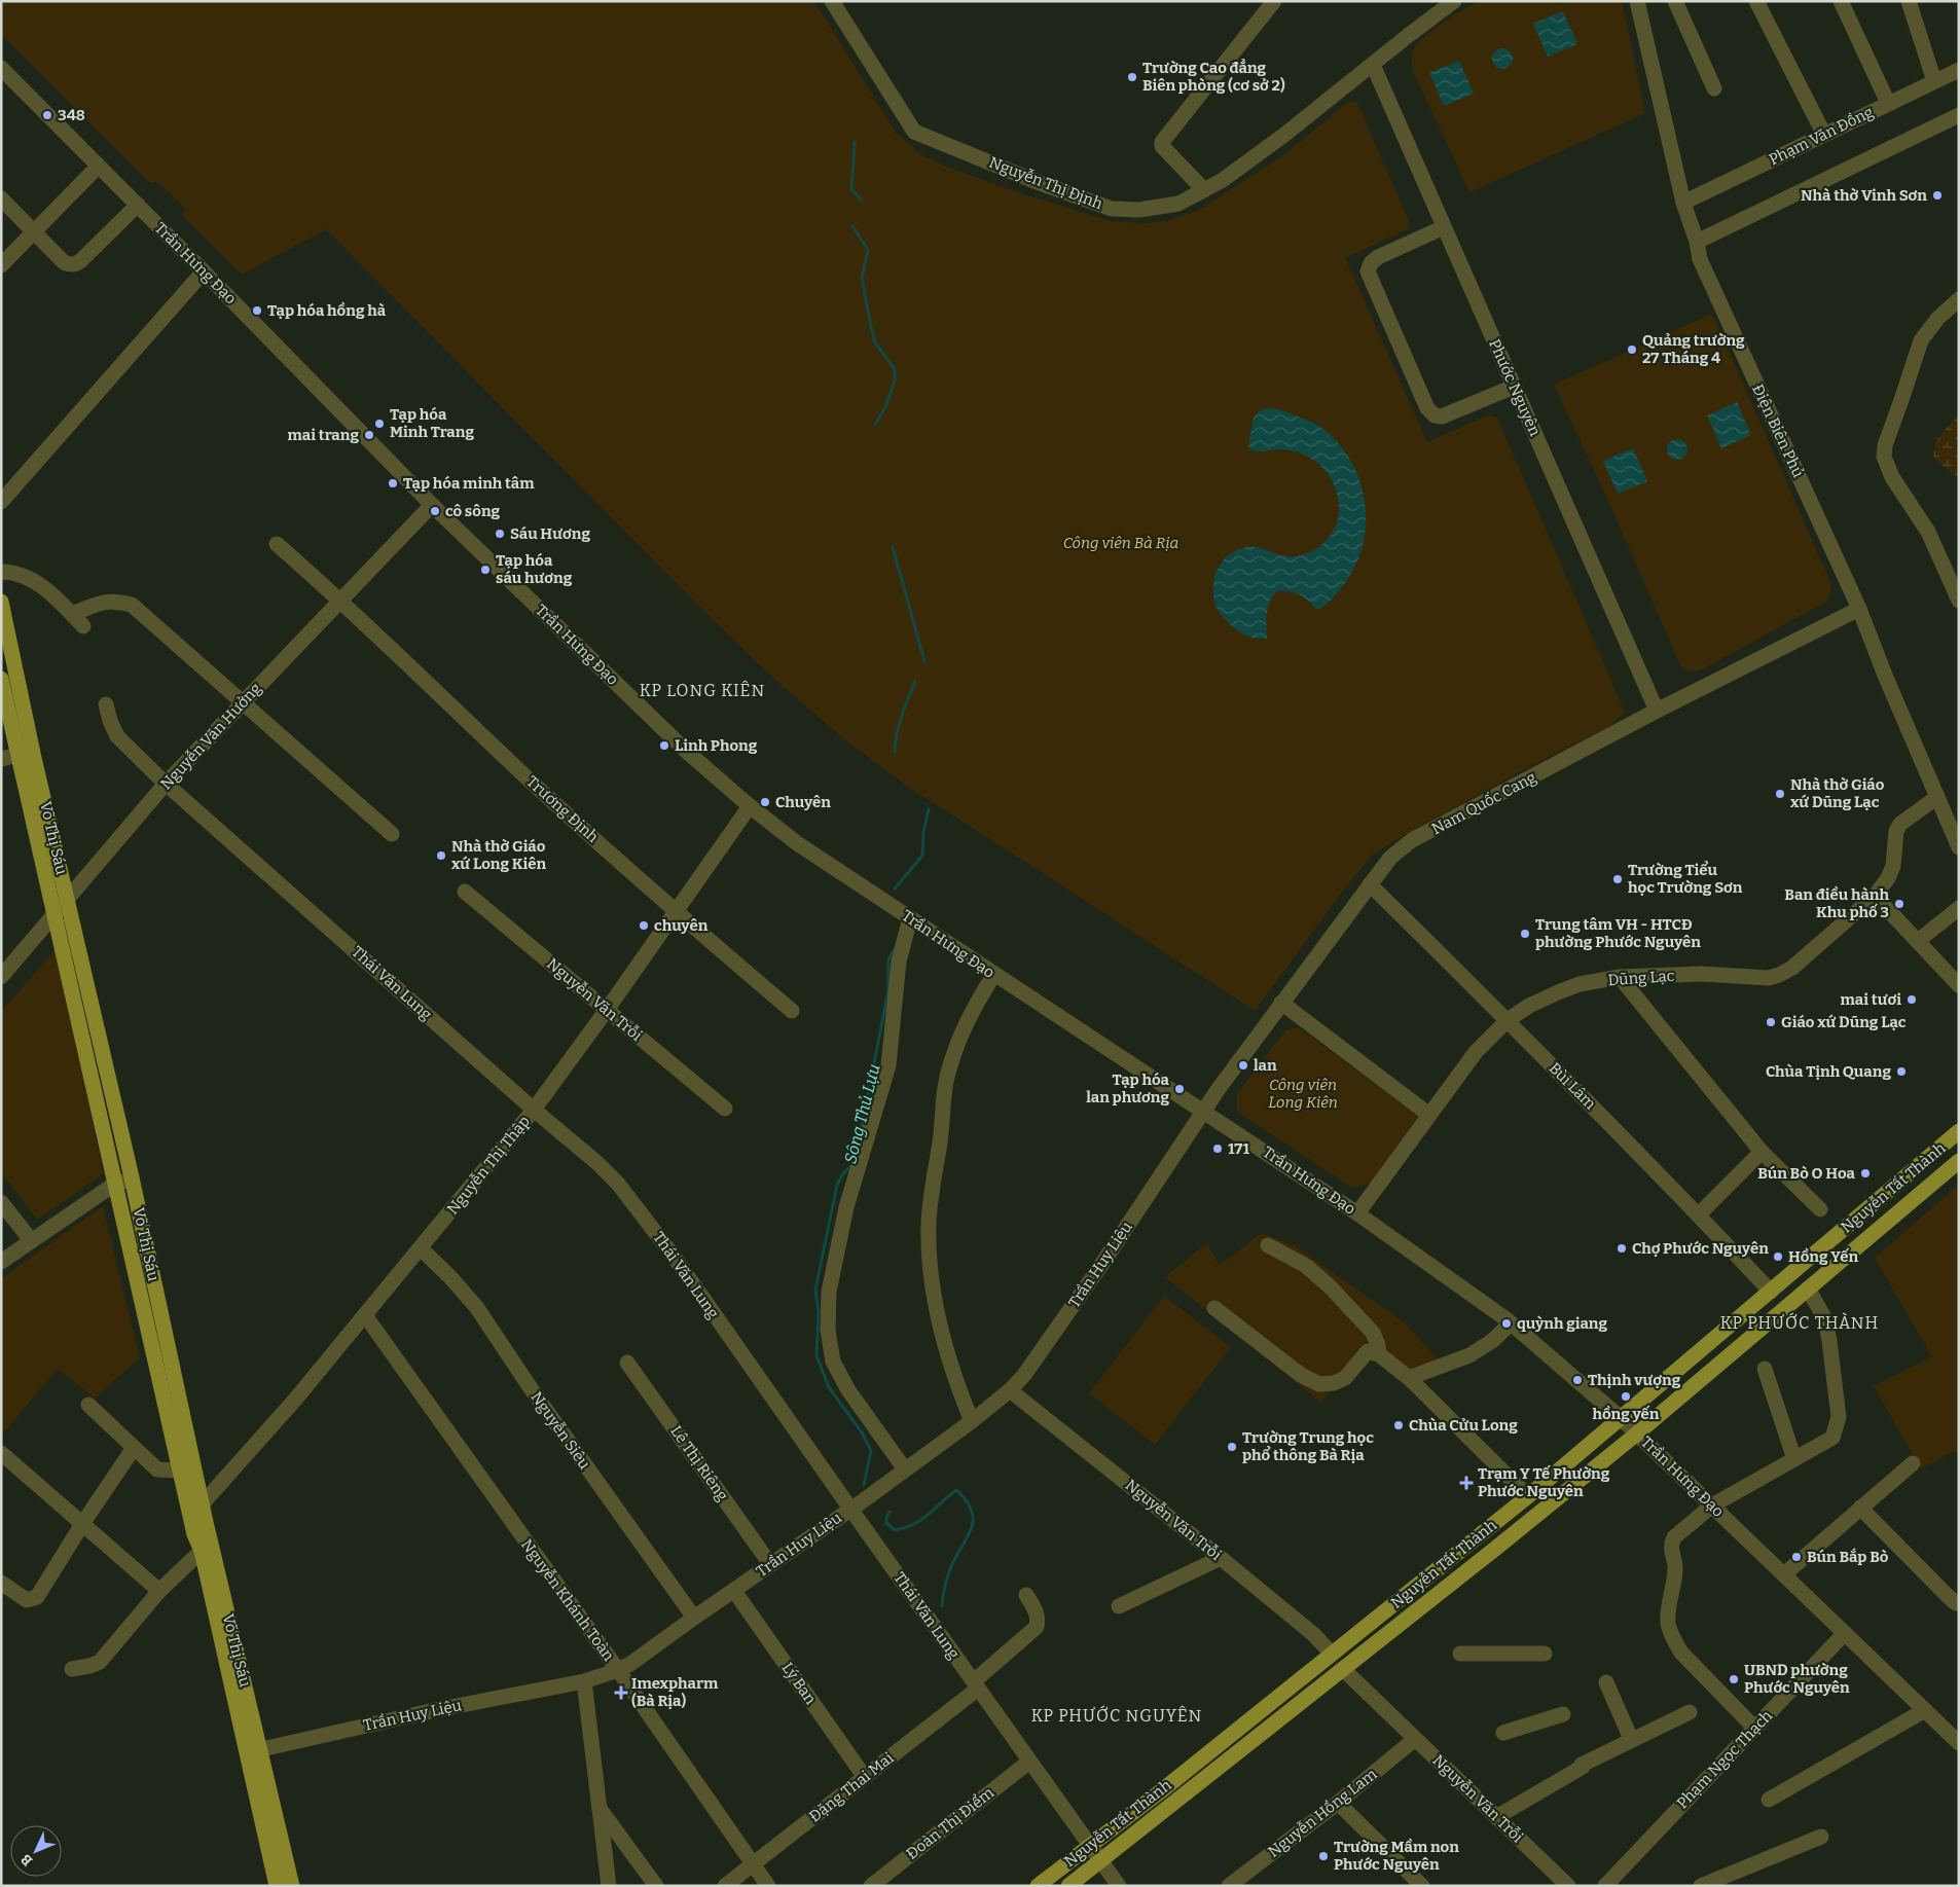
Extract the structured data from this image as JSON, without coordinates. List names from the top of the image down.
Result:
{
  "streets": {
    "main road": ["Võ Thị Sáu", "Nguyễn Tất Thành"],
    "street": [
      "Phạm Văn Đồng",
      "Nguyễn Thị Định",
      "Trần Hưng Đạo",
      "Phước Nguyên",
      "Điện Biên Phủ",
      "Nguyễn Văn Hưởng",
      "Nam Quốc Cang",
      "Trương Định",
      "Dũng Lạc",
      "Thái Văn Lung",
      "Nguyễn Văn Trỗi",
      "Bùi Lâm",
      "Nguyễn Thị Thập",
      "Trần Huy Liệu",
      "Nguyễn Siêu",
      "Lê Thị Riêng",
      "Nguyễn Khánh Toàn",
      "Lý Ban",
      "Phạm Ngọc Thạch",
      "Đặng Thai Mai",
      "Nguyễn Hồng Lam",
      "Đoàn Thị Điểm"
    ]
  },
  "crossings": [
    ["Phạm Văn Đồng", "Điện Biên Phủ"],
    ["Nguyễn Thị Định", "Phước Nguyên"],
    ["Trần Hưng Đạo", "Nguyễn Văn Hưởng"],
    ["Trần Hưng Đạo", "Nam Quốc Cang"],
    ["Trần Hưng Đạo", "Dũng Lạc"],
    ["Trần Hưng Đạo", "Nguyễn Thị Thập"],
    ["Trần Hưng Đạo", "Nguyễn Tất Thành"],
    ["Trần Hưng Đạo", "Trần Huy Liệu"],
    ["Trần Hưng Đạo", "Phạm Ngọc Thạch"],
    ["Phước Nguyên", "Nam Quốc Cang"],
    ["Điện Biên Phủ", "Nam Quốc Cang"],
    ["Điện Biên Phủ", "Dũng Lạc"],
    ["Nguyễn Văn Hưởng", "Trương Định"],
    ["Nguyễn Văn Hưởng", "Võ Thị Sáu"],
    ["Nguyễn Văn Hưởng", "Thái Văn Lung"],
    ["Nam Quốc Cang", "Bùi Lâm"],
    ["Nam Quốc Cang", "Trần Huy Liệu"],
    ["Trương Định", "Nguyễn Thị Thập"],
    ["Võ Thị Sáu", "Nguyễn Thị Thập"],
    ["Võ Thị Sáu", "Trần Huy Liệu"],
    ["Dũng Lạc", "Bùi Lâm"],
    ["Thái Văn Lung", "Nguyễn Thị Thập"],
    ["Thái Văn Lung", "Nguyễn Tất Thành"],
    ["Thái Văn Lung", "Trần Huy Liệu"],
    ["Thái Văn Lung", "Đặng Thai Mai"],
    ["Thái Văn Lung", "Đoàn Thị Điểm"],
    ["Nguyễn Văn Trỗi", "Nguyễn Thị Thập"],
    ["Nguyễn Văn Trỗi", "Nguyễn Tất Thành"],
    ["Nguyễn Văn Trỗi", "Trần Huy Liệu"],
    ["Nguyễn Văn Trỗi", "Nguyễn Hồng Lam"],
    ["Bùi Lâm", "Nguyễn Tất Thành"],
    ["Nguyễn Thị Thập", "Nguyễn Siêu"],
    ["Nguyễn Thị Thập", "Nguyễn Khánh Toàn"],
    ["Trần Huy Liệu", "Nguyễn Siêu"],
    ["Trần Huy Liệu", "Lê Thị Riêng"],
    ["Trần Huy Liệu", "Nguyễn Khánh Toàn"],
    ["Trần Huy Liệu", "Lý Ban"],
    ["Nguyễn Khánh Toàn", "Đặng Thai Mai"],
    ["Lý Ban", "Đặng Thai Mai"]
  ],
  "districts": ["KP LONG KIÊN", "KP PHƯỚC THÀNH", "KP PHƯỚC NGUYÊN"],
  "water": ["Sông Thủ Lựu"],
  "parks": ["Công viên Bà Rịa", "Công viên Long Kiên"],
  "places": {
    "other": [
      "Trường Cao đẳng Biên phòng (cơ sở 2)",
      "348",
      "Nhà thờ Vinh Sơn",
      "Tạp hóa hồng hà",
      "Quảng trường 27 Tháng 4",
      "Tạp hóa Minh Trang",
      "mai trang",
      "Tạp hóa minh tâm",
      "cô sông",
      "Sáu Hương",
      "Tạp hóa sáu hương",
      "Linh Phong",
      "Nhà thờ Giáo xứ Dũng Lạc",
      "Chuyên",
      "Nhà thờ Giáo xứ Long Kiên",
      "Trường Tiểu học Trường Sơn",
      "Ban điều hành Khu phố 3",
      "chuyên",
      "Trung tâm VH - HTCĐ phường Phước Nguyên",
      "mai tươi",
      "Giáo xứ Dũng Lạc",
      "lan",
      "Chùa Tịnh Quang",
      "Tạp hóa lan phương",
      "171",
      "Bún Bò O Hoa",
      "Chợ Phước Nguyên",
      "Hồng Yến",
      "quỳnh giang",
      "Thịnh vượng",
      "hồng yến",
      "Chùa Cửu Long",
      "Trường Trung học phổ thông Bà Rịa",
      "Bún Bắp Bò",
      "UBND phường Phước Nguyên",
      "Trường Mầm non Phước Nguyên"
    ],
    "health": ["Trạm Y Tế Phường Phước Nguyên", "Imexpharm (Bà Rịa)"]
  },
  "north": "bottom left"
}
